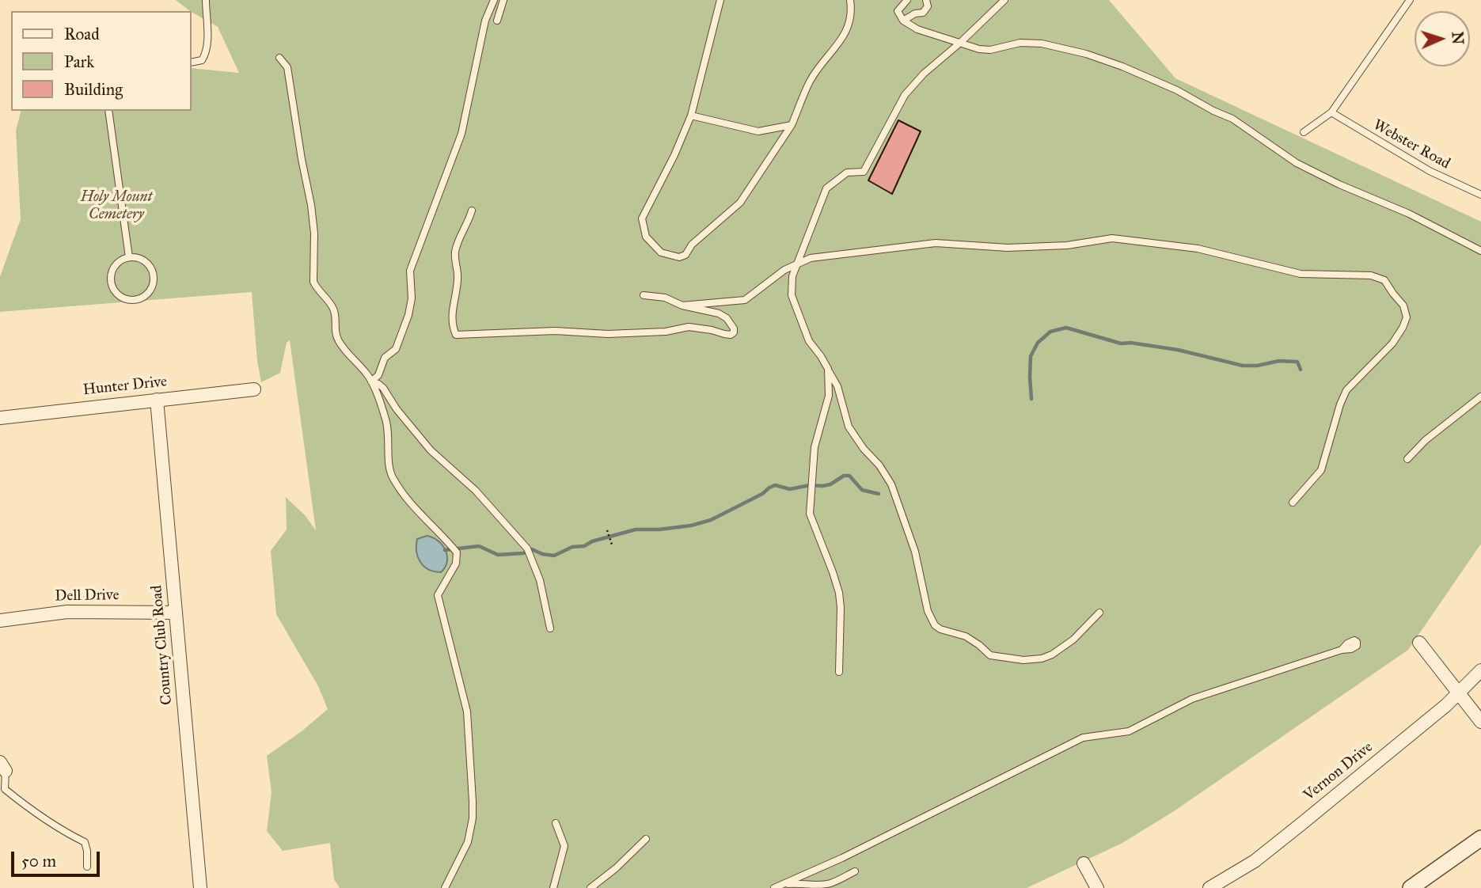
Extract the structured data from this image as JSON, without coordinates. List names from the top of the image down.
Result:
{
  "streets": {
    "street": [
      "Hunter Drive",
      "Dell Drive",
      "Country Club Road",
      "Vernon Drive"
    ],
    "lane": ["Webster Road"]
  },
  "crossings": [
    ["Hunter Drive", "Country Club Road"],
    ["Dell Drive", "Country Club Road"]
  ],
  "parks": ["Holy Mount Cemetery"],
  "legend": ["Road", "Park", "Building"],
  "scale_bar": "50 m",
  "north": "right"
}
